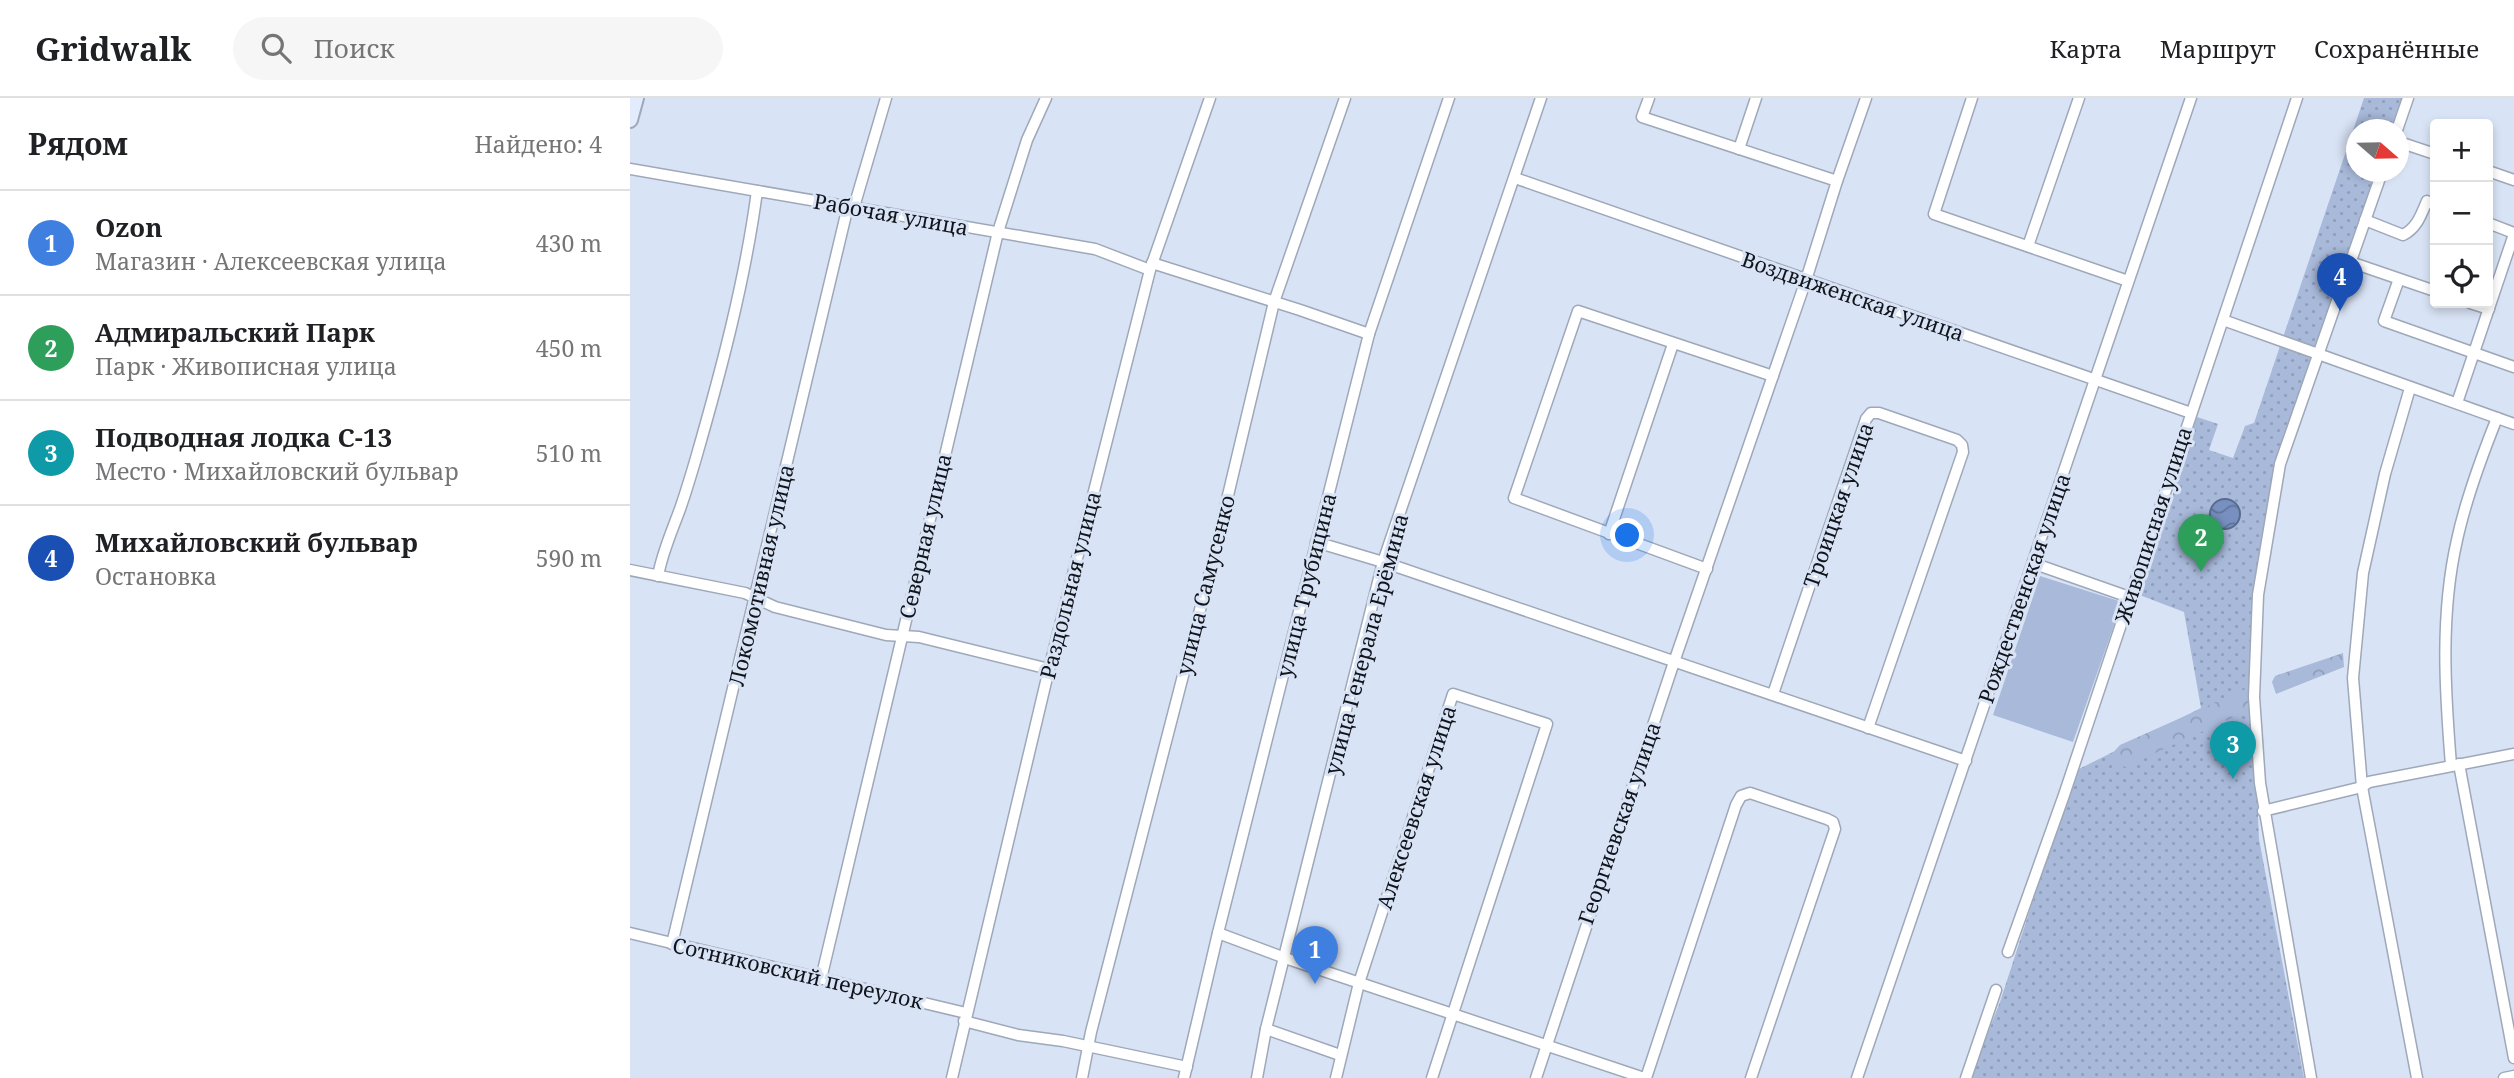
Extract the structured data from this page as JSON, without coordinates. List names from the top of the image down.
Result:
{
  "streets": {
    "street": [
      "Рабочая улица",
      "Воздвиженская улица",
      "Троицкая улица",
      "Живописная улица",
      "Северная улица",
      "Локомотивная улица",
      "Раздольная улица",
      "улица Самусенко",
      "улица Трубицина",
      "Рождественская улица",
      "улица Генерала Ерёмина",
      "Алексеевская улица",
      "Георгиевская улица",
      "Сотниковский переулок"
    ]
  },
  "crossings": [
    ["Рабочая улица", "Северная улица"],
    ["Рабочая улица", "Локомотивная улица"],
    ["Рабочая улица", "Раздольная улица"],
    ["Рабочая улица", "улица Самусенко"],
    ["Рабочая улица", "улица Трубицина"],
    ["Воздвиженская улица", "Живописная улица"],
    ["Воздвиженская улица", "Рождественская улица"],
    ["Воздвиженская улица", "улица Генерала Ерёмина"],
    ["Воздвиженская улица", "Георгиевская улица"],
    ["Северная улица", "Сотниковский переулок"],
    ["Локомотивная улица", "Сотниковский переулок"],
    ["Раздольная улица", "Сотниковский переулок"],
    ["улица Самусенко", "Сотниковский переулок"],
    ["улица Трубицина", "Сотниковский переулок"]
  ],
  "north": "right",
  "page": {
    "header": "Gridwalk",
    "search": "Поиск",
    "nav": ["Карта", "Маршрут", "Сохранённые"],
    "heading": ["Рядом", "Найдено: 4"],
    "map_buttons": ["+", "−"],
    "list": [
      {
        "mark": "1",
        "name": "Ozon",
        "note": "Магазин · Алексеевская улица",
        "value": "430 m"
      },
      {
        "mark": "2",
        "name": "Адмиральский Парк",
        "note": "Парк · Живописная улица",
        "value": "450 m"
      },
      {
        "mark": "3",
        "name": "Подводная лодка С-13",
        "note": "Место · Михайловский бульвар",
        "value": "510 m"
      },
      {
        "mark": "4",
        "name": "Михайловский бульвар",
        "note": "Остановка",
        "value": "590 m"
      }
    ],
    "pins": [
      "4",
      "2",
      "3",
      "1"
    ]
  }
}
